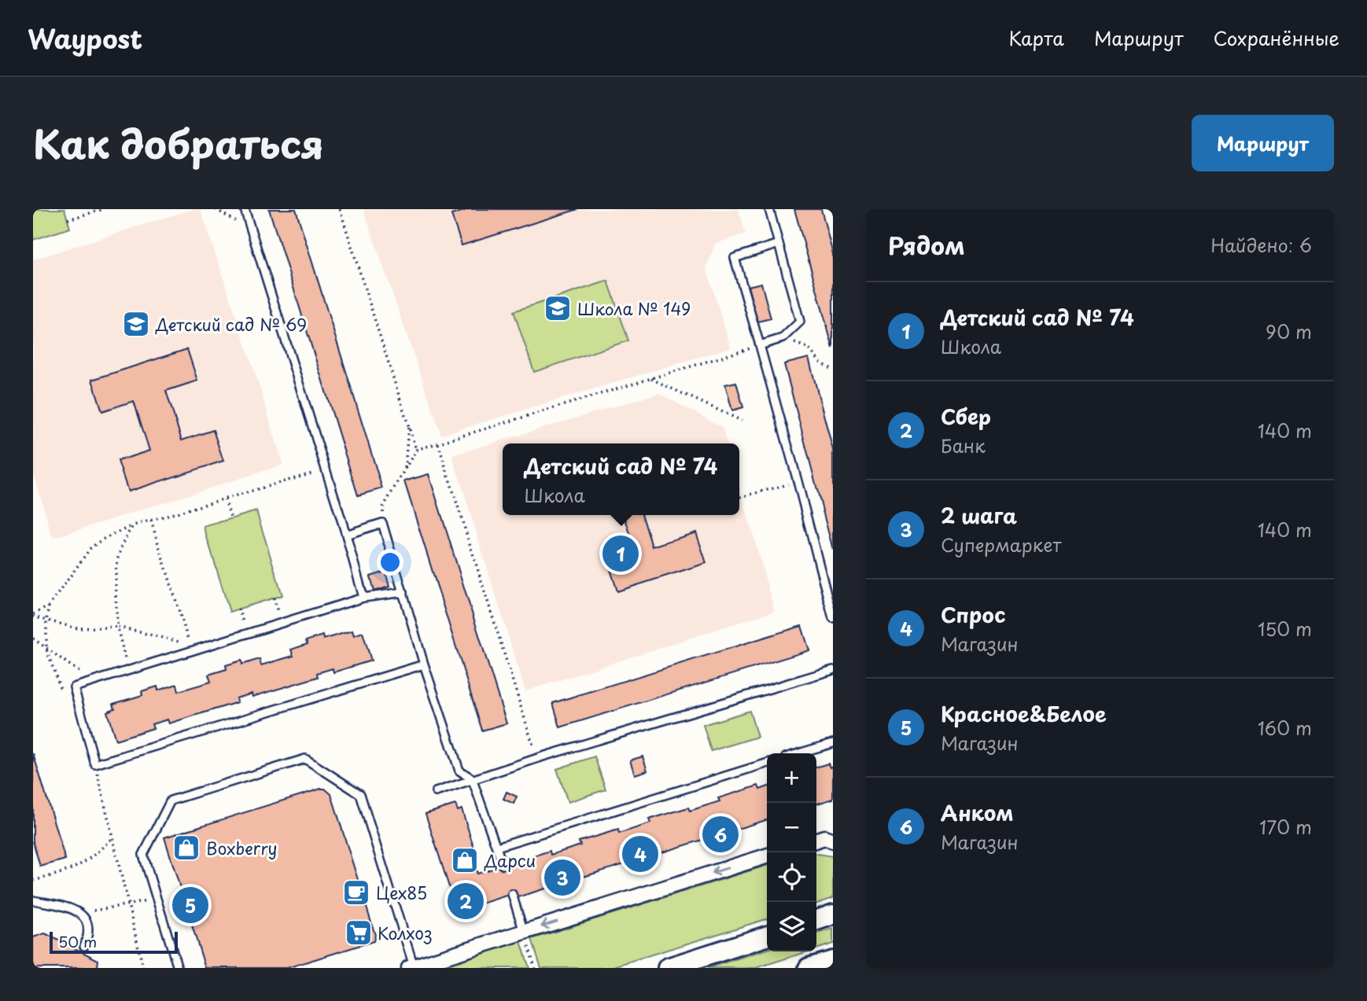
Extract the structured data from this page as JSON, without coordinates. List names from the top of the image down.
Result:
{
  "places": {
    "school or university": ["Школа № 149", "Детский сад № 69"],
    "shop": ["Boxberry", "Дарси"],
    "cafe": ["Цех85"],
    "supermarket": ["Колхоз"]
  },
  "scale_bar": "50 m",
  "page": {
    "header": "Waypost",
    "nav": ["Карта", "Маршрут", "Сохранённые"],
    "title": "Как добраться",
    "buttons": "Маршрут",
    "heading": ["Рядом", "Найдено: 6"],
    "list": [
      {
        "mark": "1",
        "name": "Детский сад № 74",
        "note": "Школа",
        "value": "90 m"
      },
      {
        "mark": "2",
        "name": "Сбер",
        "note": "Банк",
        "value": "140 m"
      },
      {
        "mark": "3",
        "name": "2 шага",
        "note": "Супермаркет",
        "value": "140 m"
      },
      {
        "mark": "4",
        "name": "Спрос",
        "note": "Магазин",
        "value": "150 m"
      },
      {
        "mark": "5",
        "name": "Красное&Белое",
        "note": "Магазин",
        "value": "160 m"
      },
      {
        "mark": "6",
        "name": "Анком",
        "note": "Магазин",
        "value": "170 m"
      }
    ],
    "popup": ["Детский сад № 74", "Школа"],
    "pins": [
      "1",
      "6",
      "4",
      "3",
      "2",
      "5"
    ],
    "map_buttons": ["+", "−"],
    "scale": "50 m"
  }
}
